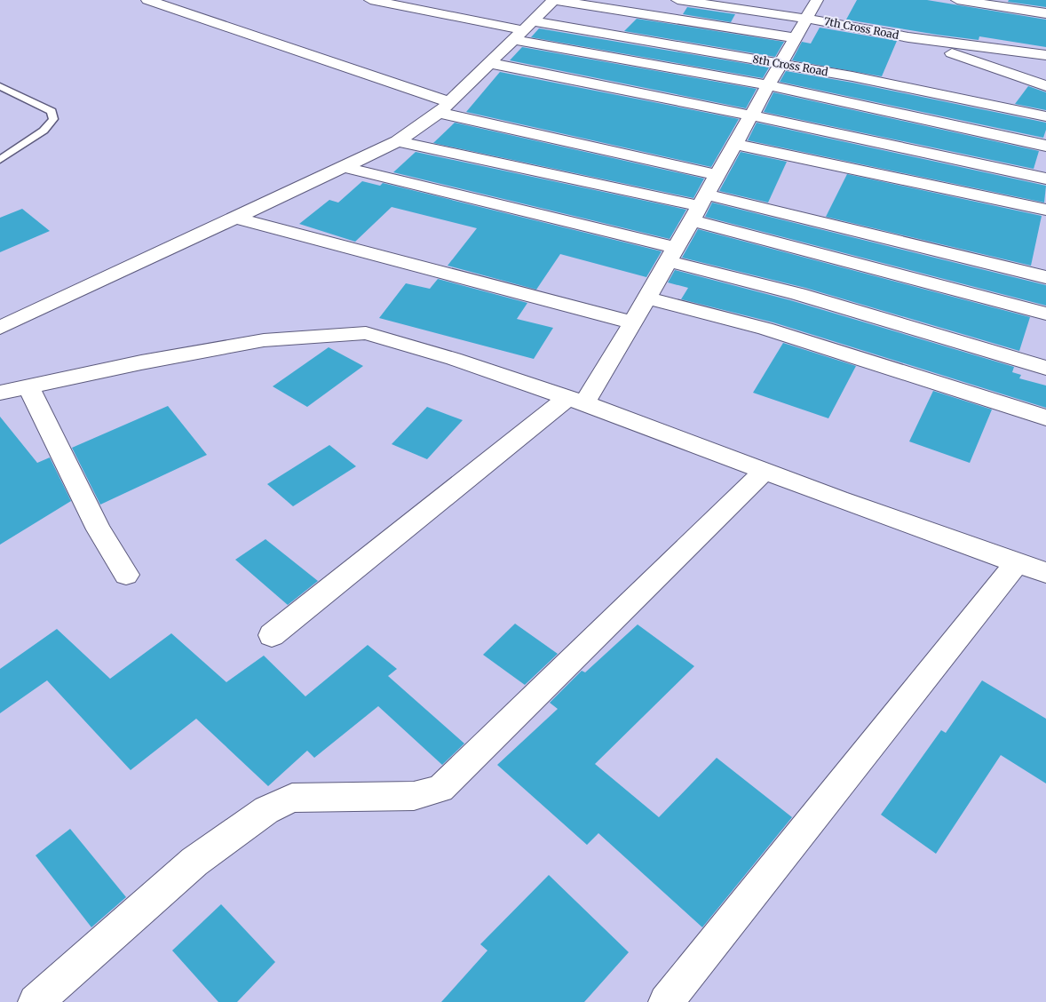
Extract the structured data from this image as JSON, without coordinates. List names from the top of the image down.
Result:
{
  "streets": {
    "street": ["7th Cross Road", "8th Cross Road"]
  }
}
